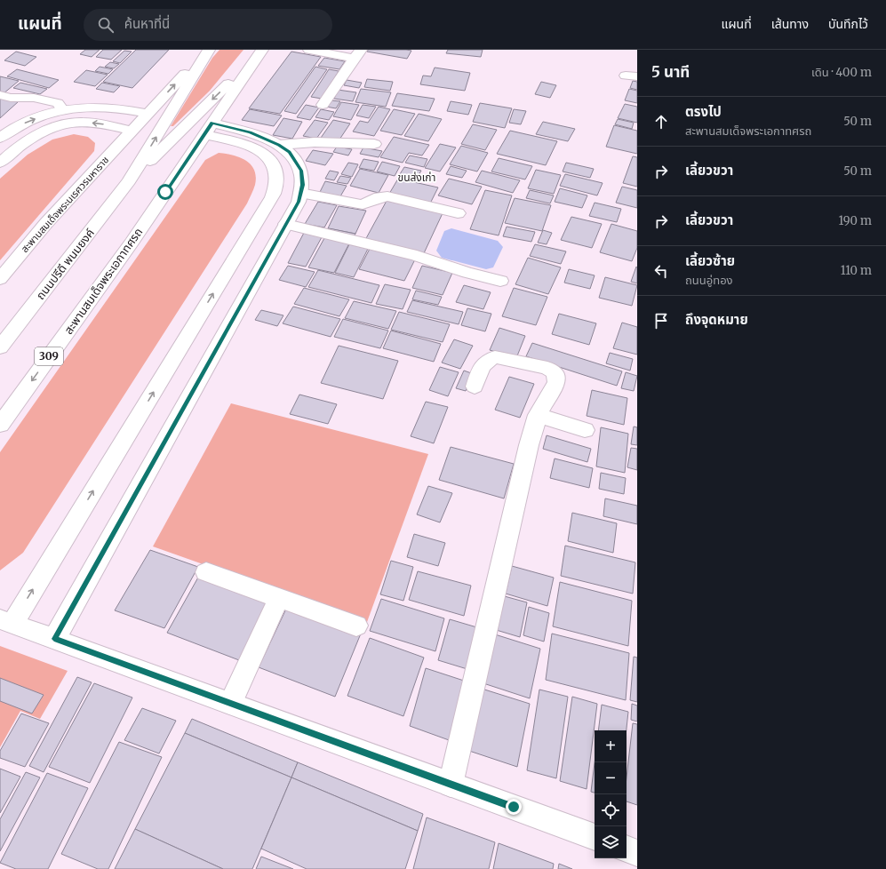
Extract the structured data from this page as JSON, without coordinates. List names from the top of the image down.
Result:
{
  "streets": {
    "main road": [
      "สะพานสมเด็จพระนเรศวรมหาราช",
      "ถนนปรีดี พนมยงค์",
      "สะพานสมเด็จพระเอกาทศรถ",
      "309"
    ]
  },
  "crossings": [
    ["สะพานสมเด็จพระนเรศวรมหาราช", "ถนนปรีดี พนมยงค์"],
    ["ถนนปรีดี พนมยงค์", "สะพานสมเด็จพระเอกาทศรถ"]
  ],
  "districts": ["ขนส่งเก่า"],
  "page": {
    "header": "แผนที่",
    "search": "ค้นหาที่นี่",
    "nav": ["แผนที่", "เส้นทาง", "บันทึกไว้"],
    "heading": ["5 นาที", "เดิน · 400 m"],
    "list": [
      ["ตรงไป", "สะพานสมเด็จพระเอกาทศรถ", "50 m"],
      ["เลี้ยวขวา", "50 m"],
      ["เลี้ยวขวา", "190 m"],
      ["เลี้ยวซ้าย", "ถนนอู่ทอง", "110 m"],
      "ถึงจุดหมาย"
    ],
    "map_buttons": ["+", "−"]
  }
}
